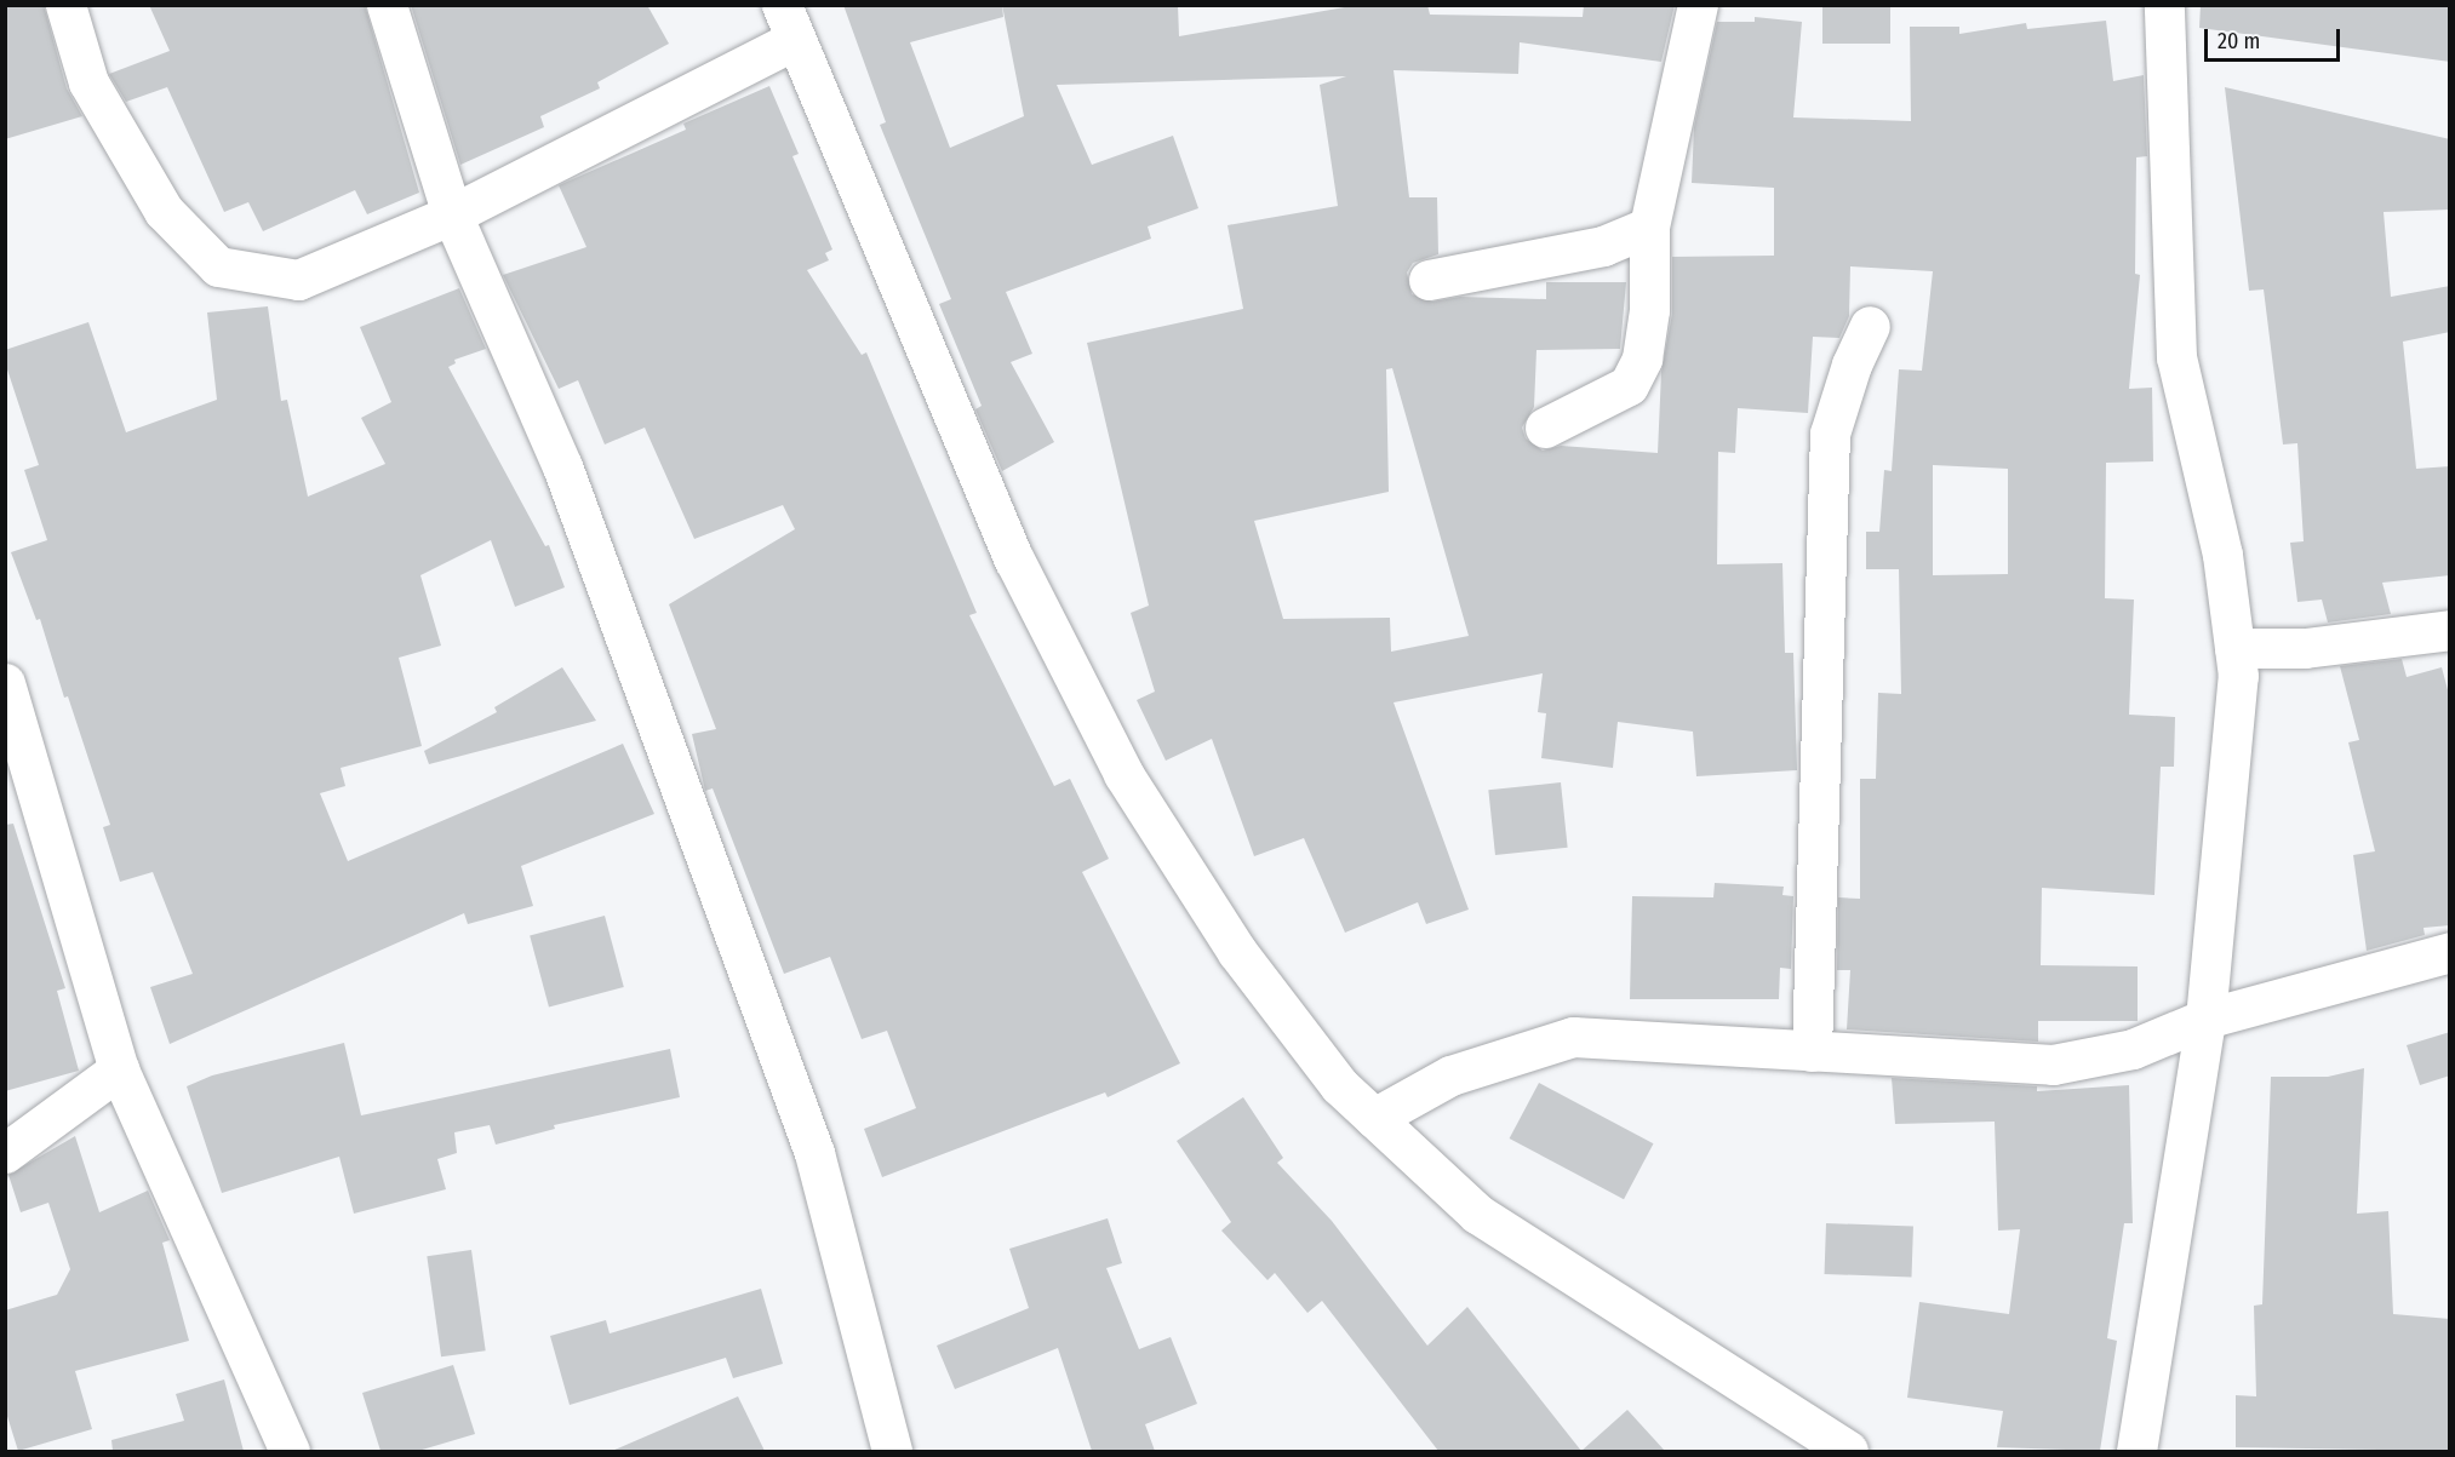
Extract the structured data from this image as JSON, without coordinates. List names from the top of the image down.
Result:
{
  "scale_bar": "20 m"
}
